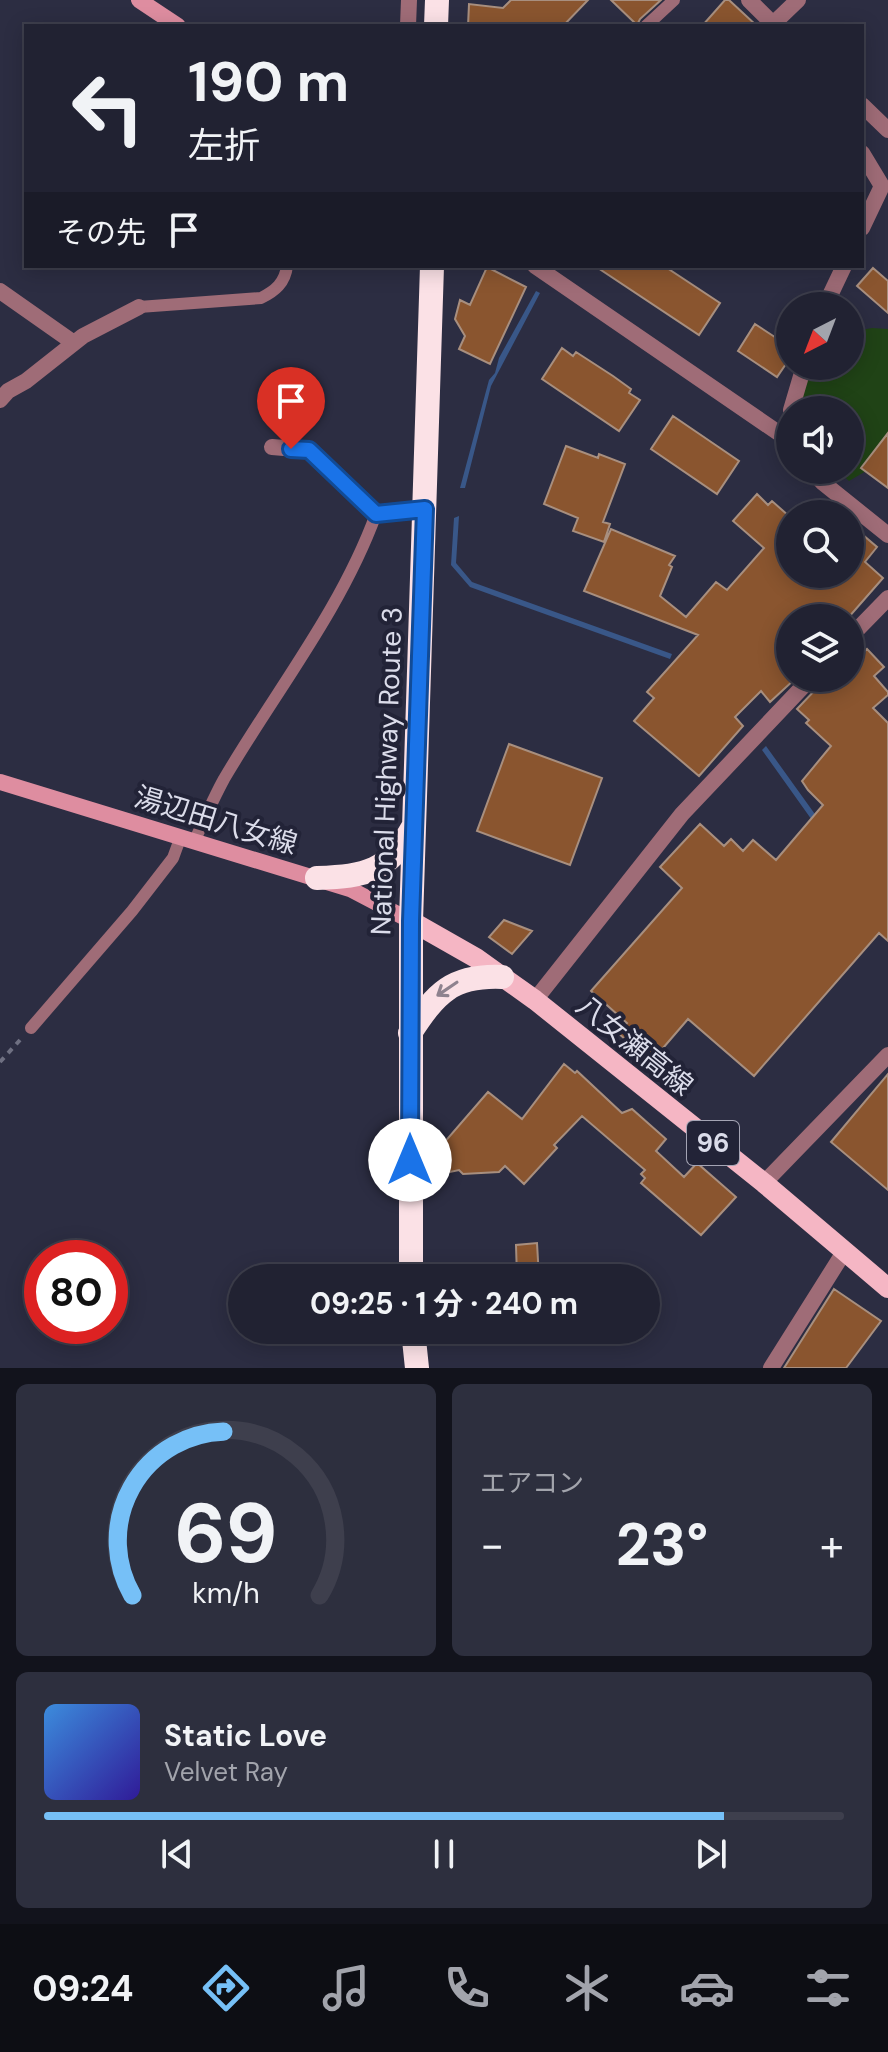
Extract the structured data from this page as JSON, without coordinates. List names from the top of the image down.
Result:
{
  "streets": {
    "highway": ["National Highway Route 3"],
    "main road": ["湯辺田八女線", "八女瀬高線", "96"]
  },
  "crossings": [
    ["National Highway Route 3", "湯辺田八女線"],
    ["National Highway Route 3", "八女瀬高線"],
    ["湯辺田八女線", "八女瀬高線"]
  ],
  "north": "bottom left",
  "page": {
    "turn": ["190 m", "左折"],
    "then": "その先",
    "limit": "80",
    "trip": "09:25 · 1 分 · 240 m",
    "tile": "エアコン",
    "heat": ["−", "23°", "+"],
    "song": ["Static Love", "Velvet Ray"],
    "tabs": "09:24",
    "gauge": ["69", "km/h"]
  }
}
